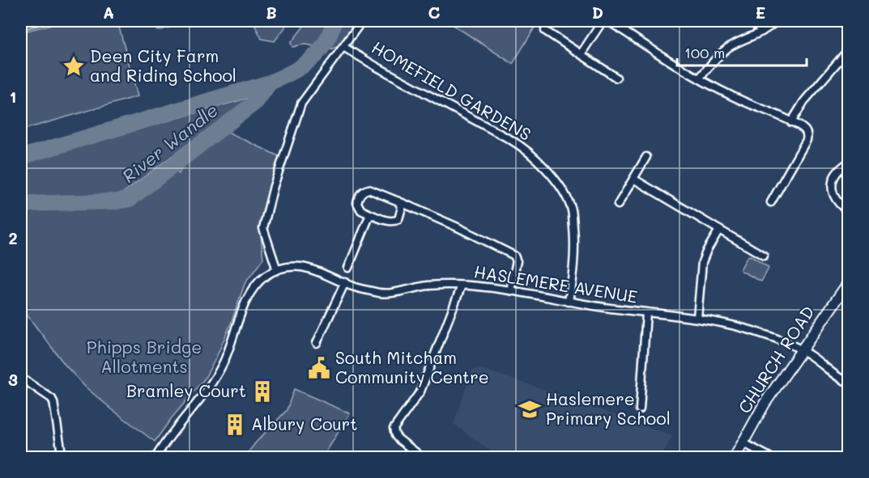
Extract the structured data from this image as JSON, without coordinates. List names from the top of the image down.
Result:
{
  "streets": {
    "street": ["HOMEFIELD GARDENS", "HASLEMERE AVENUE", "CHURCH ROAD"]
  },
  "crossings": [
    ["HOMEFIELD GARDENS", "HASLEMERE AVENUE"],
    ["HASLEMERE AVENUE", "CHURCH ROAD"]
  ],
  "water": ["River Wandle"],
  "parks": ["Phipps Bridge Allotments"],
  "places": {
    "place": ["Deen City Farm and Riding School"],
    "public building": ["South Mitcham Community Centre"],
    "building": ["Bramley Court", "Albury Court"],
    "school or university": ["Haslemere Primary School"]
  },
  "scale_bar": "100 m",
  "grid": {
    "columns": [
      "A",
      "B",
      "C",
      "D",
      "E"
    ],
    "rows": ["1", "2", "3"]
  }
}
